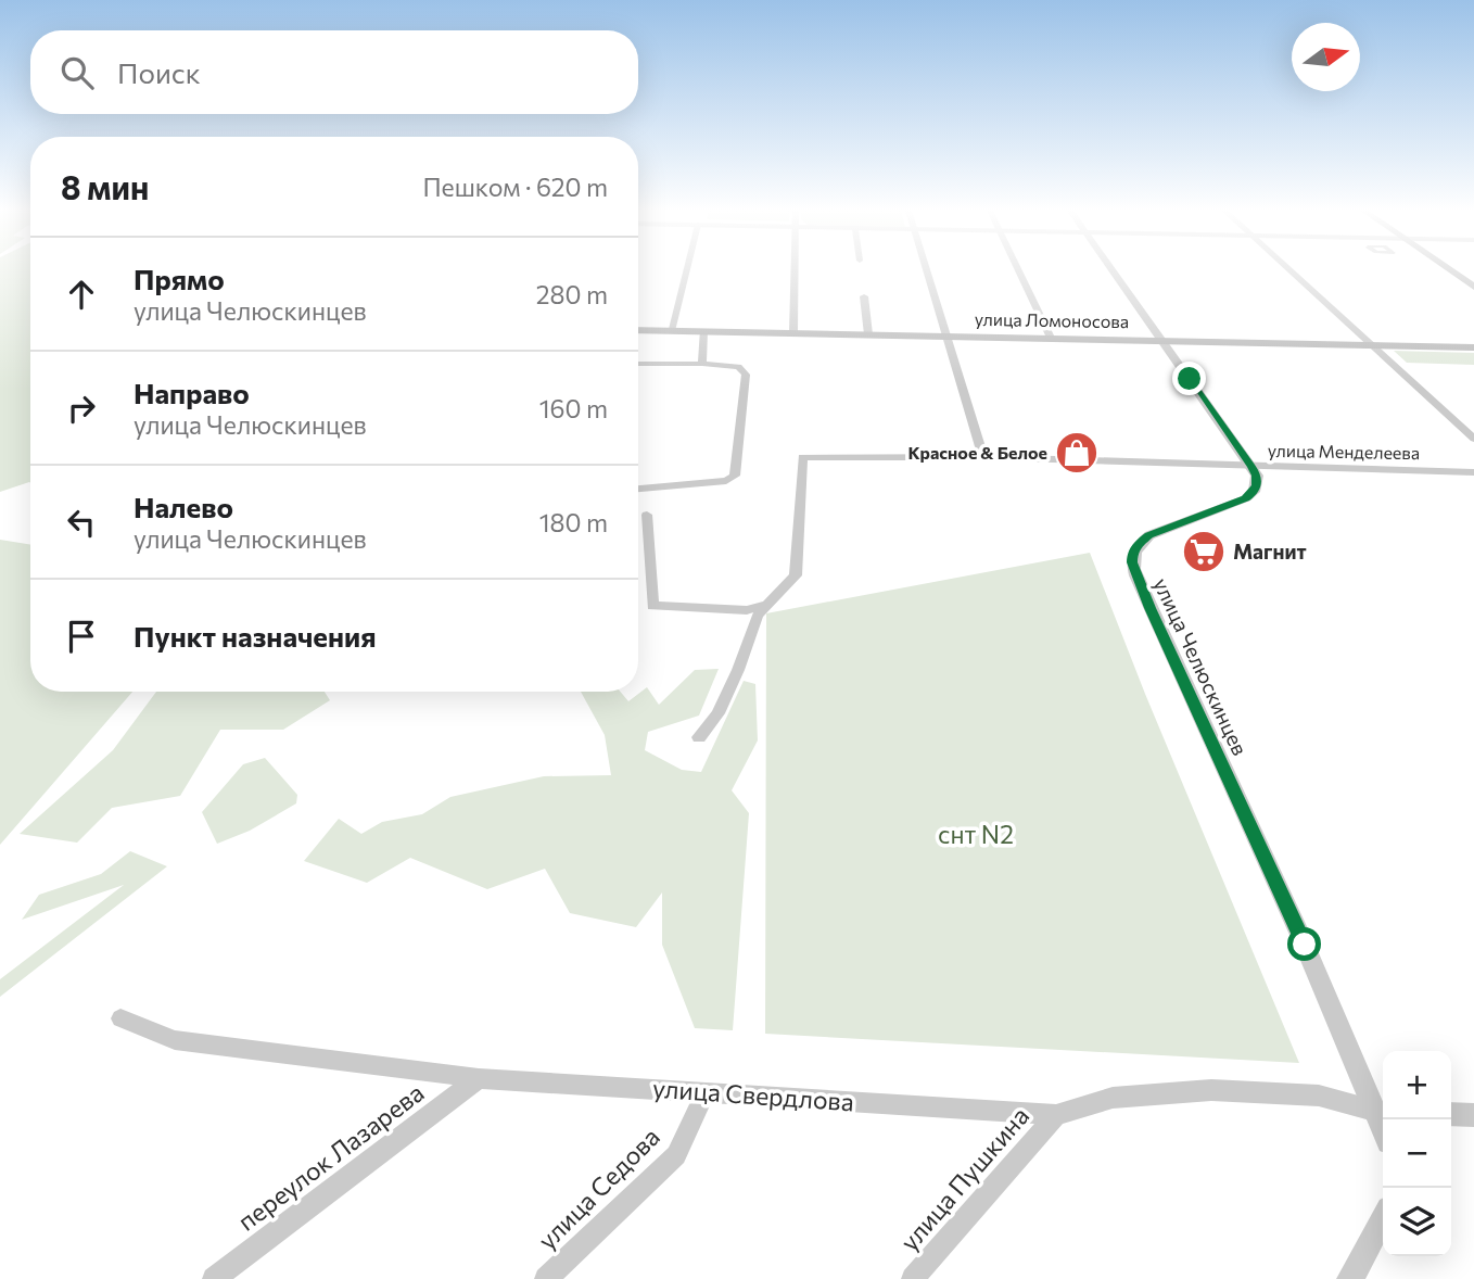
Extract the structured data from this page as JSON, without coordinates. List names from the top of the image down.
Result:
{
  "streets": {
    "main road": ["улица Ломоносова"],
    "street": [
      "улица Менделеева",
      "улица Челюскинцев",
      "улица Свердлова",
      "переулок Лазарева",
      "улица Пушкина",
      "улица Седова"
    ]
  },
  "crossings": [
    ["улица Менделеева", "улица Челюскинцев"],
    ["улица Челюскинцев", "улица Свердлова"],
    ["улица Свердлова", "переулок Лазарева"],
    ["улица Свердлова", "улица Пушкина"],
    ["улица Свердлова", "улица Седова"]
  ],
  "parks": ["снт N2"],
  "places": {
    "shop": ["Красное & Белое"],
    "supermarket": ["Магнит"]
  },
  "north": "right",
  "page": {
    "search": "Поиск",
    "heading": ["8 мин", "Пешком · 620 m"],
    "list": [
      ["Прямо", "улица Челюскинцев", "280 m"],
      ["Направо", "улица Челюскинцев", "160 m"],
      ["Налево", "улица Челюскинцев", "180 m"],
      "Пункт назначения"
    ],
    "map_buttons": ["+", "−"]
  }
}
